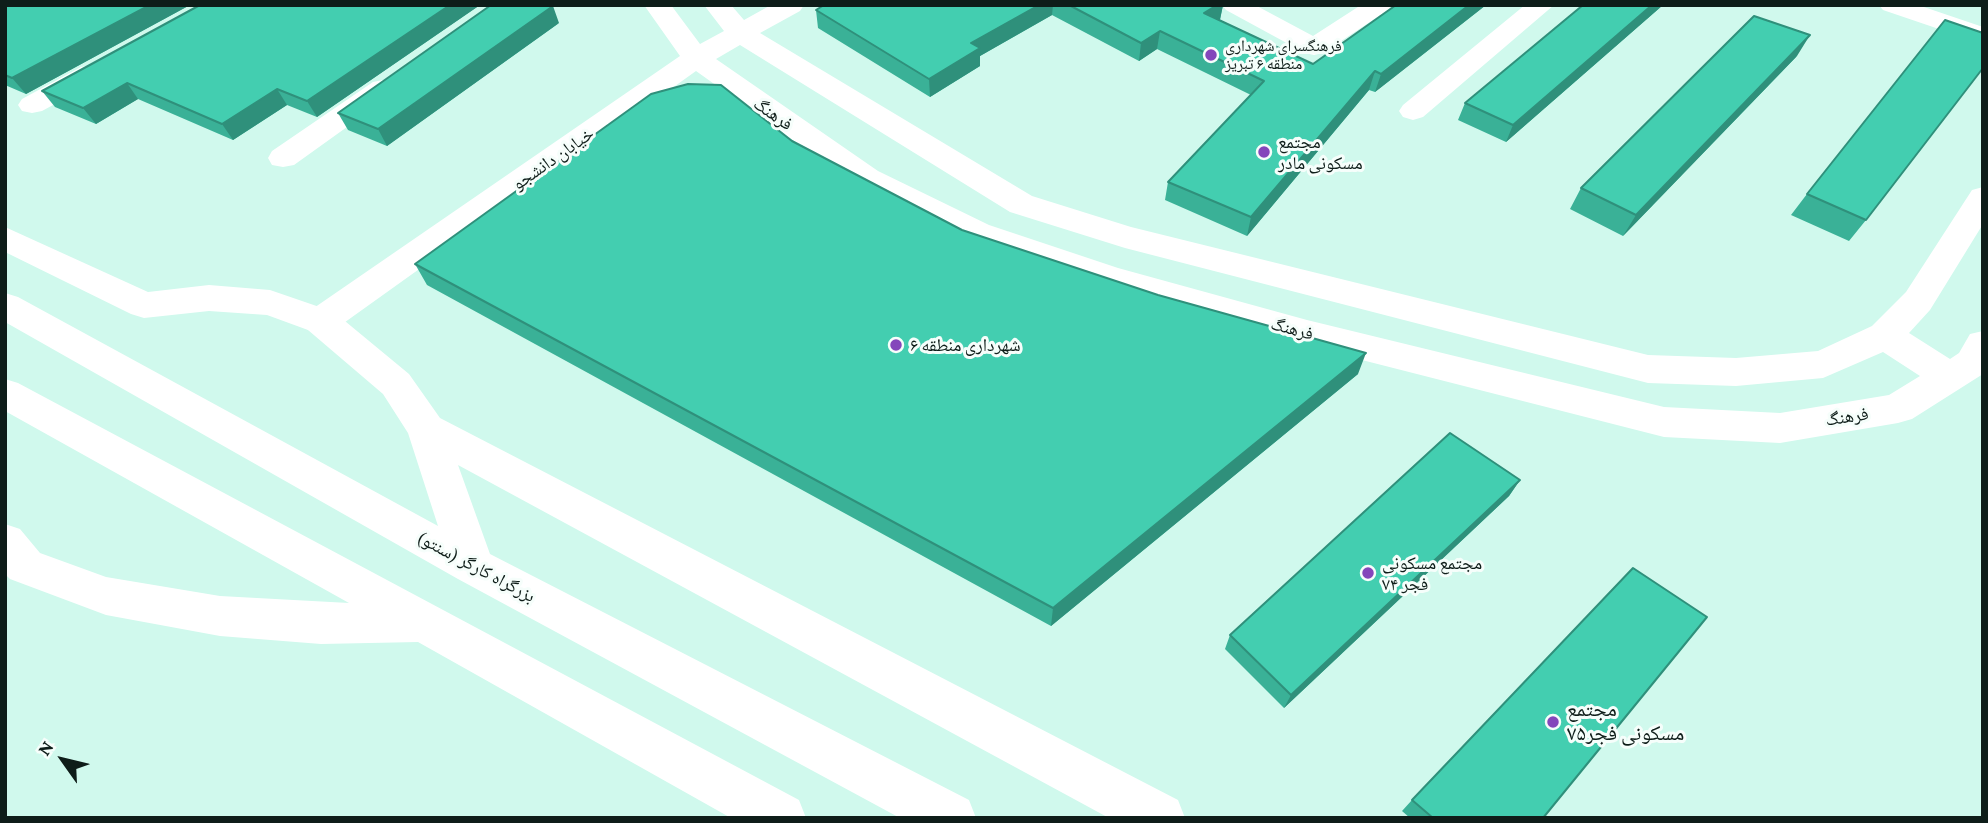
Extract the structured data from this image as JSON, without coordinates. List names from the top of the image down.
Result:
{
  "streets": {
    "main road": ["فرهنگ", "خیابان دانشجو", "بزرگراه کارگر (سنتو)"]
  },
  "crossings": [
    ["فرهنگ", "خیابان دانشجو"]
  ],
  "places": [
    "فرهنگسرای شهرداری منطقه ۶ تبریز",
    "مجتمع مسکونی مادر",
    "شهرداری منطقه ۶",
    "مجتمع مسکونی فجر ۷۴",
    "مجتمع مسکونی فجر۷۵"
  ],
  "north": "top left"
}
